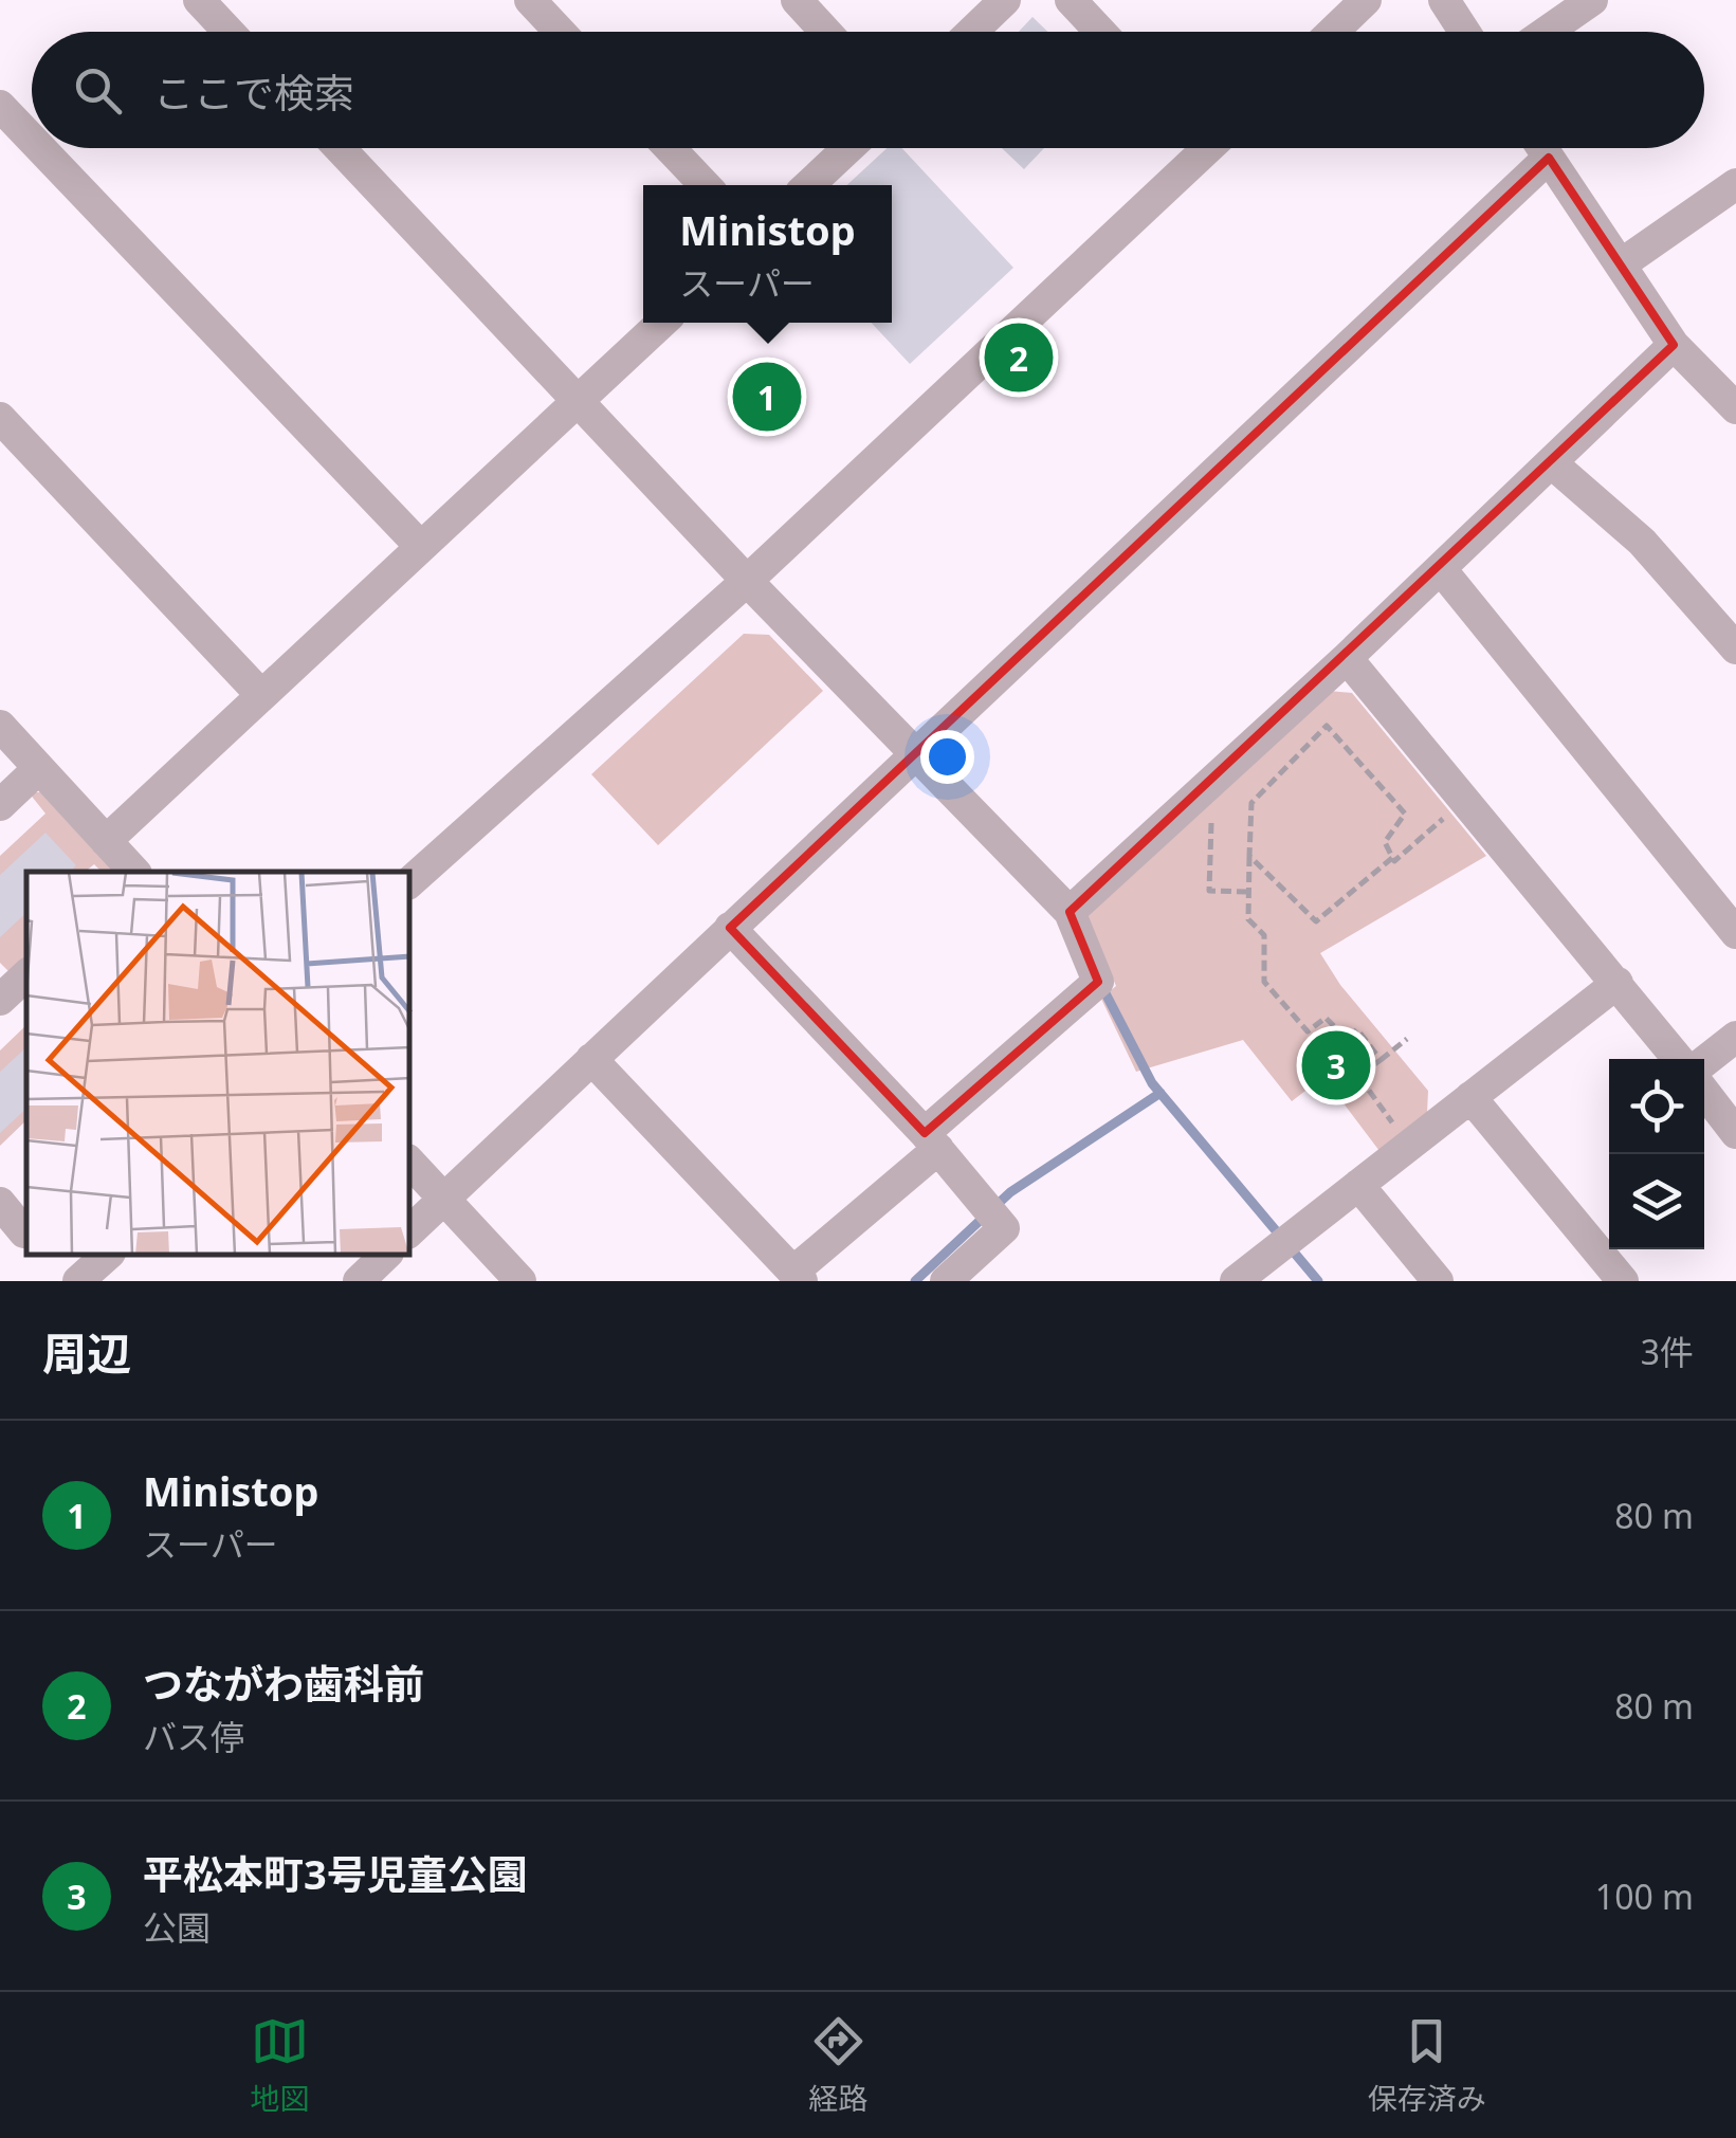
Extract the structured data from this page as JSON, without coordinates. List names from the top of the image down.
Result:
{
  "page": {
    "search": "ここで検索",
    "popup": ["Ministop", "スーパー"],
    "pins": ["2", "1", "3"],
    "heading": ["周辺", "3件"],
    "list": [
      {
        "mark": "1",
        "name": "Ministop",
        "note": "スーパー",
        "value": "80 m"
      },
      {
        "mark": "2",
        "name": "つながわ歯科前",
        "note": "バス停",
        "value": "80 m"
      },
      {
        "mark": "3",
        "name": "平松本町3号児童公園",
        "note": "公園",
        "value": "100 m"
      }
    ],
    "nav": ["地図", "経路", "保存済み"]
  }
}
